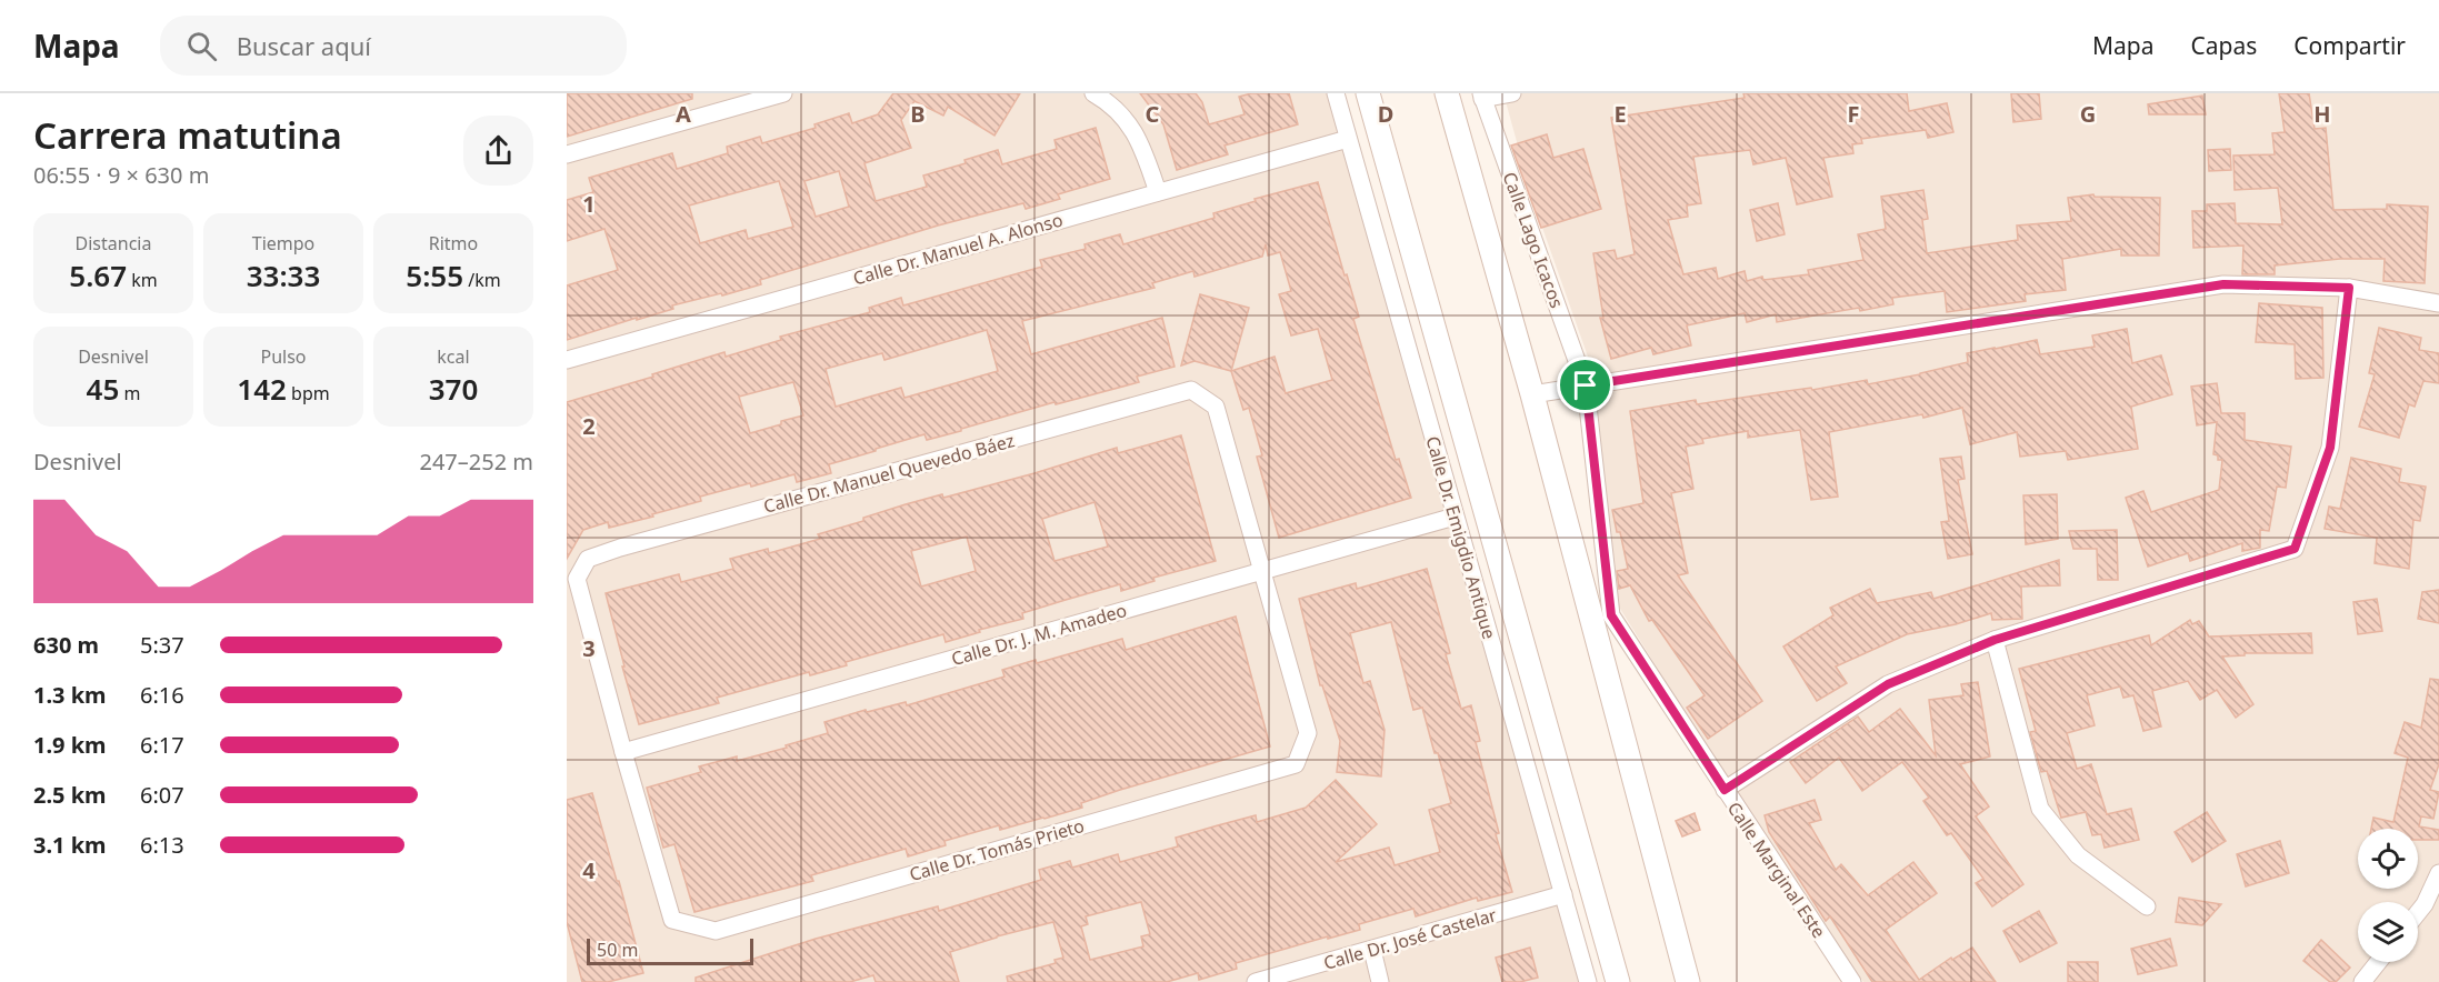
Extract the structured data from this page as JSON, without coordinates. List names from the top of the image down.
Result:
{
  "streets": {
    "street": [
      "Calle Lago Icacos",
      "Calle Dr. Manuel A. Alonso",
      "Calle Dr. Manuel Quevedo Báez",
      "Calle Dr. Emigdio Antique",
      "Calle Dr. J. M. Amadeo",
      "Calle Dr. Tomás Prieto",
      "Calle Marginal Este",
      "Calle Dr. José Castelar"
    ]
  },
  "crossings": [
    ["Calle Lago Icacos", "Calle Marginal Este"],
    ["Calle Dr. Manuel A. Alonso", "Calle Dr. Emigdio Antique"],
    ["Calle Dr. Manuel Quevedo Báez", "Calle Dr. J. M. Amadeo"],
    ["Calle Dr. Manuel Quevedo Báez", "Calle Dr. Tomás Prieto"],
    ["Calle Dr. Emigdio Antique", "Calle Dr. J. M. Amadeo"],
    ["Calle Dr. Emigdio Antique", "Calle Dr. José Castelar"],
    ["Calle Dr. J. M. Amadeo", "Calle Dr. Tomás Prieto"]
  ],
  "scale_bar": "50 m",
  "page": {
    "header": "Mapa",
    "search": "Buscar aquí",
    "nav": ["Mapa", "Capas", "Compartir"],
    "heading": ["Carrera matutina", "06:55 · 9 × 630 m"],
    "stats": [
      ["Distancia", "5.67 km"],
      ["Tiempo", "33:33"],
      ["Ritmo", "5:55 /km"],
      ["Desnivel", "45 m"],
      ["Pulso", "142 bpm"],
      ["kcal", "370"]
    ],
    "chart": ["Desnivel", "247–252 m"],
    "list": [
      {
        "name": "630 m",
        "note": "5:37"
      },
      {
        "name": "1.3 km",
        "note": "6:16"
      },
      {
        "name": "1.9 km",
        "note": "6:17"
      },
      {
        "name": "2.5 km",
        "note": "6:07"
      },
      {
        "name": "3.1 km",
        "note": "6:13"
      }
    ],
    "scale": "50 m"
  },
  "grid": {
    "columns": [
      "A",
      "B",
      "C",
      "D",
      "E",
      "F",
      "G",
      "H"
    ],
    "rows": [
      "1",
      "2",
      "3",
      "4"
    ]
  }
}
